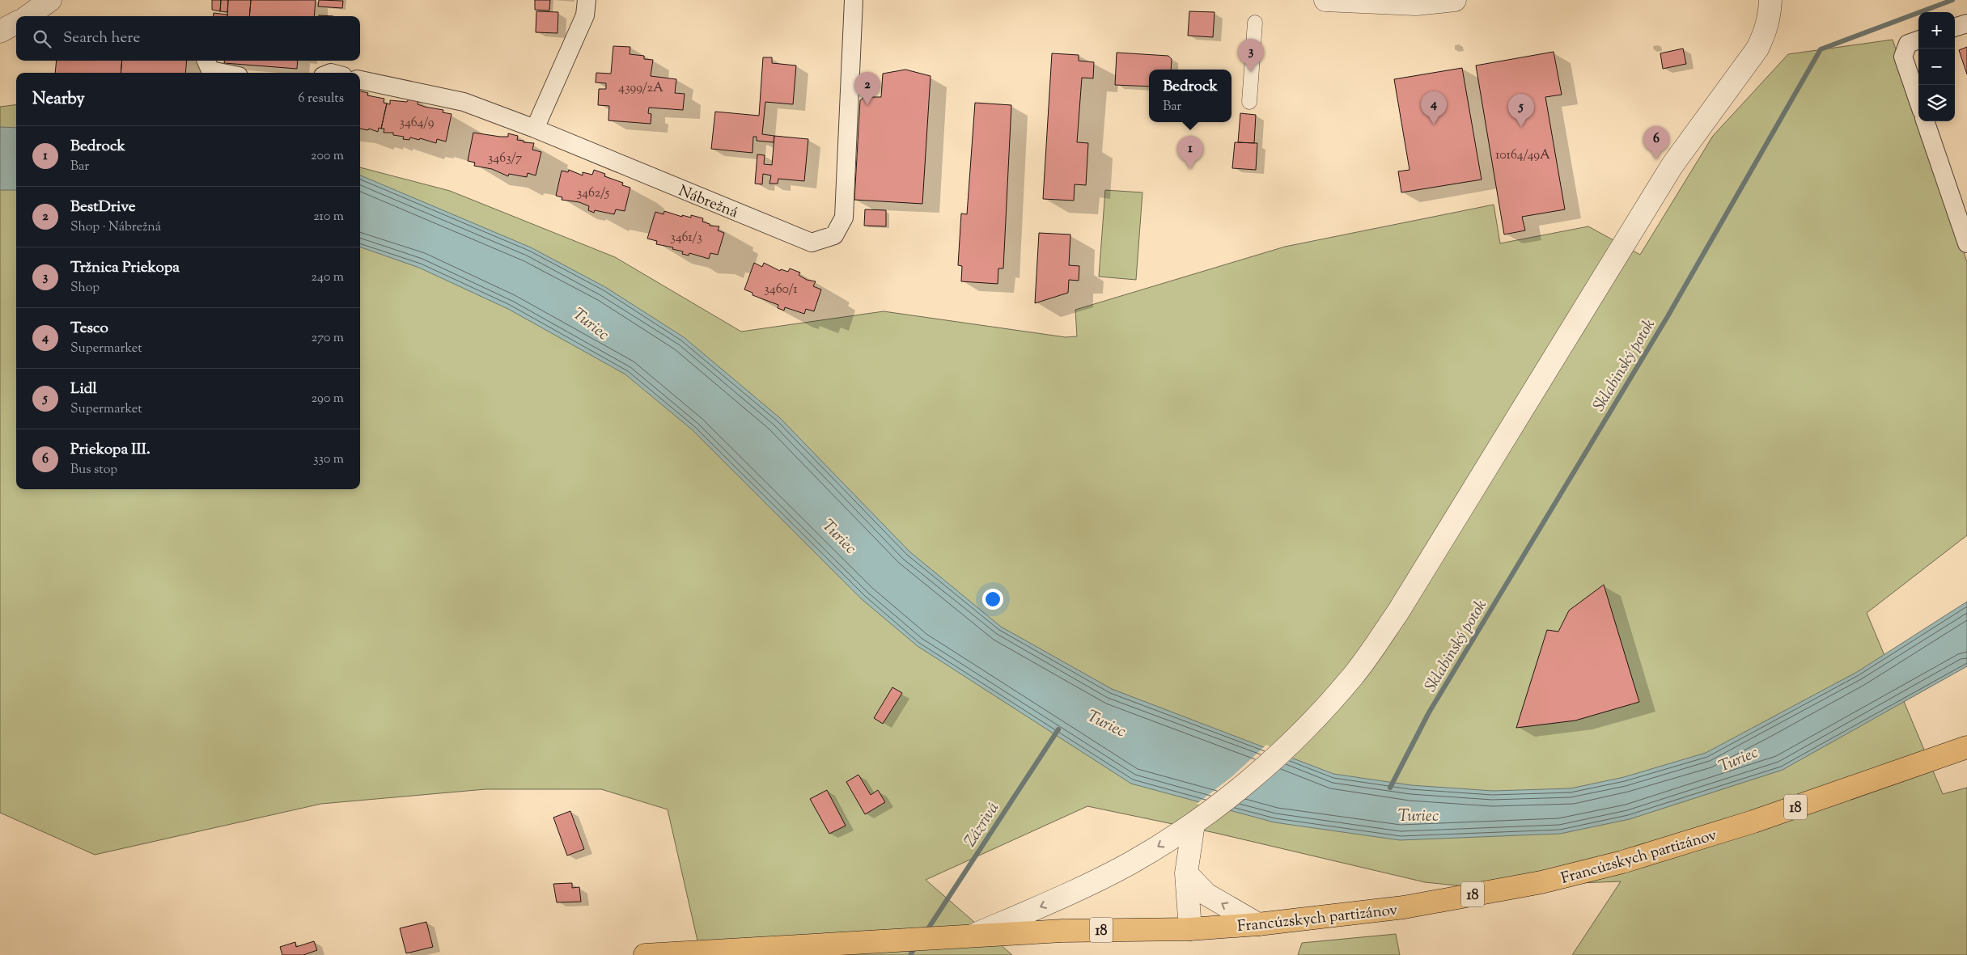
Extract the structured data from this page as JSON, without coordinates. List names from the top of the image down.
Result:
{
  "streets": {
    "main road": ["18", "Francúzskych partizánov"],
    "street": ["Nábrežná"]
  },
  "water": ["Turiec", "Sklabinský potok", "Zázrivá"],
  "house_numbers": [
    "4399/2A",
    "3464/9",
    "10164/49A",
    "3463/7",
    "3462/5",
    "3461/3",
    "3460/1"
  ],
  "page": {
    "map_buttons": ["+", "−"],
    "search": "Search here",
    "pins": [
      "3",
      "2",
      "4",
      "5",
      "6",
      "1"
    ],
    "popup": ["Bedrock", "Bar"],
    "heading": ["Nearby", "6 results"],
    "list": [
      {
        "mark": "1",
        "name": "Bedrock",
        "note": "Bar",
        "value": "200 m"
      },
      {
        "mark": "2",
        "name": "BestDrive",
        "note": "Shop · Nábrežná",
        "value": "210 m"
      },
      {
        "mark": "3",
        "name": "Tržnica Priekopa",
        "note": "Shop",
        "value": "240 m"
      },
      {
        "mark": "4",
        "name": "Tesco",
        "note": "Supermarket",
        "value": "270 m"
      },
      {
        "mark": "5",
        "name": "Lidl",
        "note": "Supermarket",
        "value": "290 m"
      },
      {
        "mark": "6",
        "name": "Priekopa III.",
        "note": "Bus stop",
        "value": "330 m"
      }
    ]
  }
}
